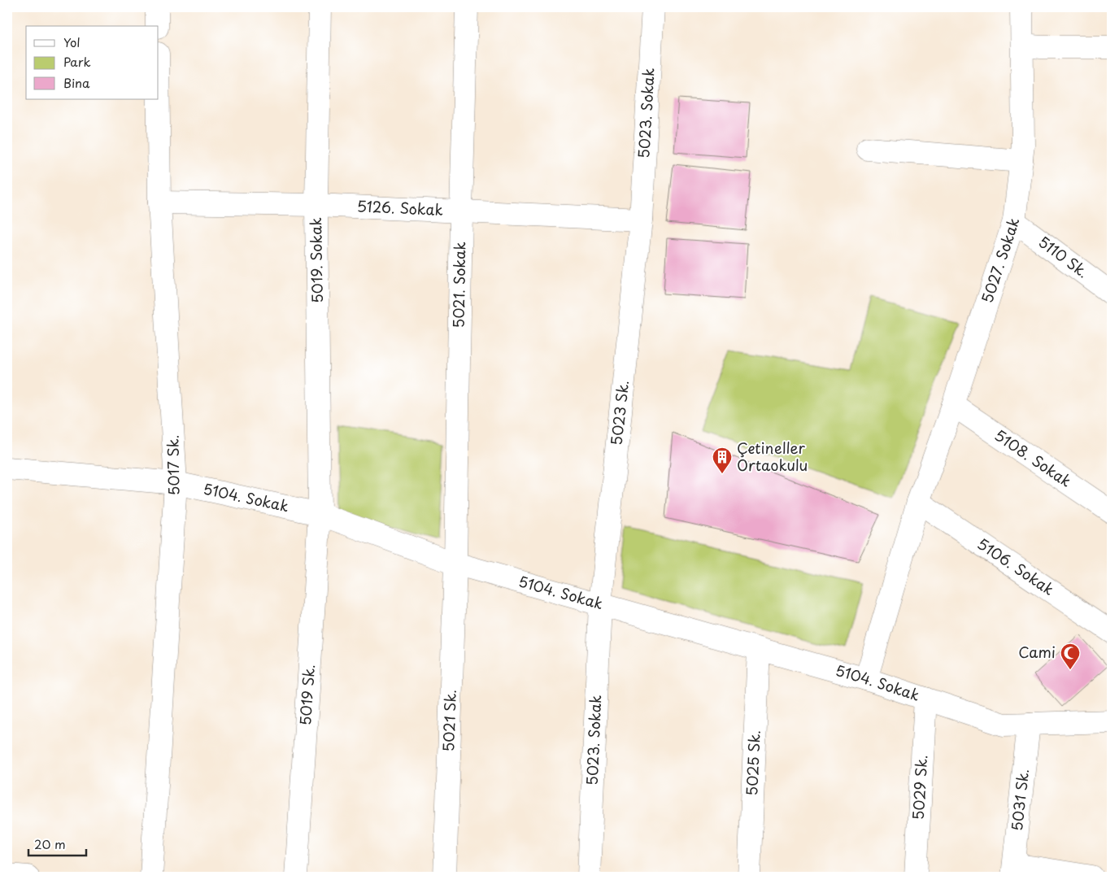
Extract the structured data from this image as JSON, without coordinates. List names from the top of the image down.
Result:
{
  "streets": {
    "street": [
      "5023. Sokak",
      "5126. Sokak",
      "5110 Sk.",
      "5027. Sokak",
      "5019. Sokak",
      "5021. Sokak",
      "5023 Sk.",
      "5108. Sokak",
      "5017 Sk.",
      "5104. Sokak",
      "5106. Sokak",
      "5019 Sk.",
      "5021 Sk.",
      "5025 Sk.",
      "5029 Sk.",
      "5031 Sk."
    ]
  },
  "crossings": [
    ["5023. Sokak", "5126. Sokak"],
    ["5023. Sokak", "5023 Sk."],
    ["5023. Sokak", "5104. Sokak"],
    ["5126. Sokak", "5019. Sokak"],
    ["5126. Sokak", "5021. Sokak"],
    ["5126. Sokak", "5023 Sk."],
    ["5126. Sokak", "5017 Sk."],
    ["5110 Sk.", "5027. Sokak"],
    ["5027. Sokak", "5108. Sokak"],
    ["5027. Sokak", "5104. Sokak"],
    ["5027. Sokak", "5106. Sokak"],
    ["5019. Sokak", "5104. Sokak"],
    ["5019. Sokak", "5019 Sk."],
    ["5021. Sokak", "5104. Sokak"],
    ["5021. Sokak", "5021 Sk."],
    ["5023 Sk.", "5104. Sokak"],
    ["5017 Sk.", "5104. Sokak"],
    ["5104. Sokak", "5019 Sk."],
    ["5104. Sokak", "5021 Sk."],
    ["5104. Sokak", "5025 Sk."],
    ["5104. Sokak", "5029 Sk."],
    ["5104. Sokak", "5031 Sk."]
  ],
  "places": {
    "building": ["Çetineller Ortaokulu"],
    "mosque": ["Cami"]
  },
  "legend": ["Yol", "Park", "Bina"],
  "scale_bar": "20 m"
}
